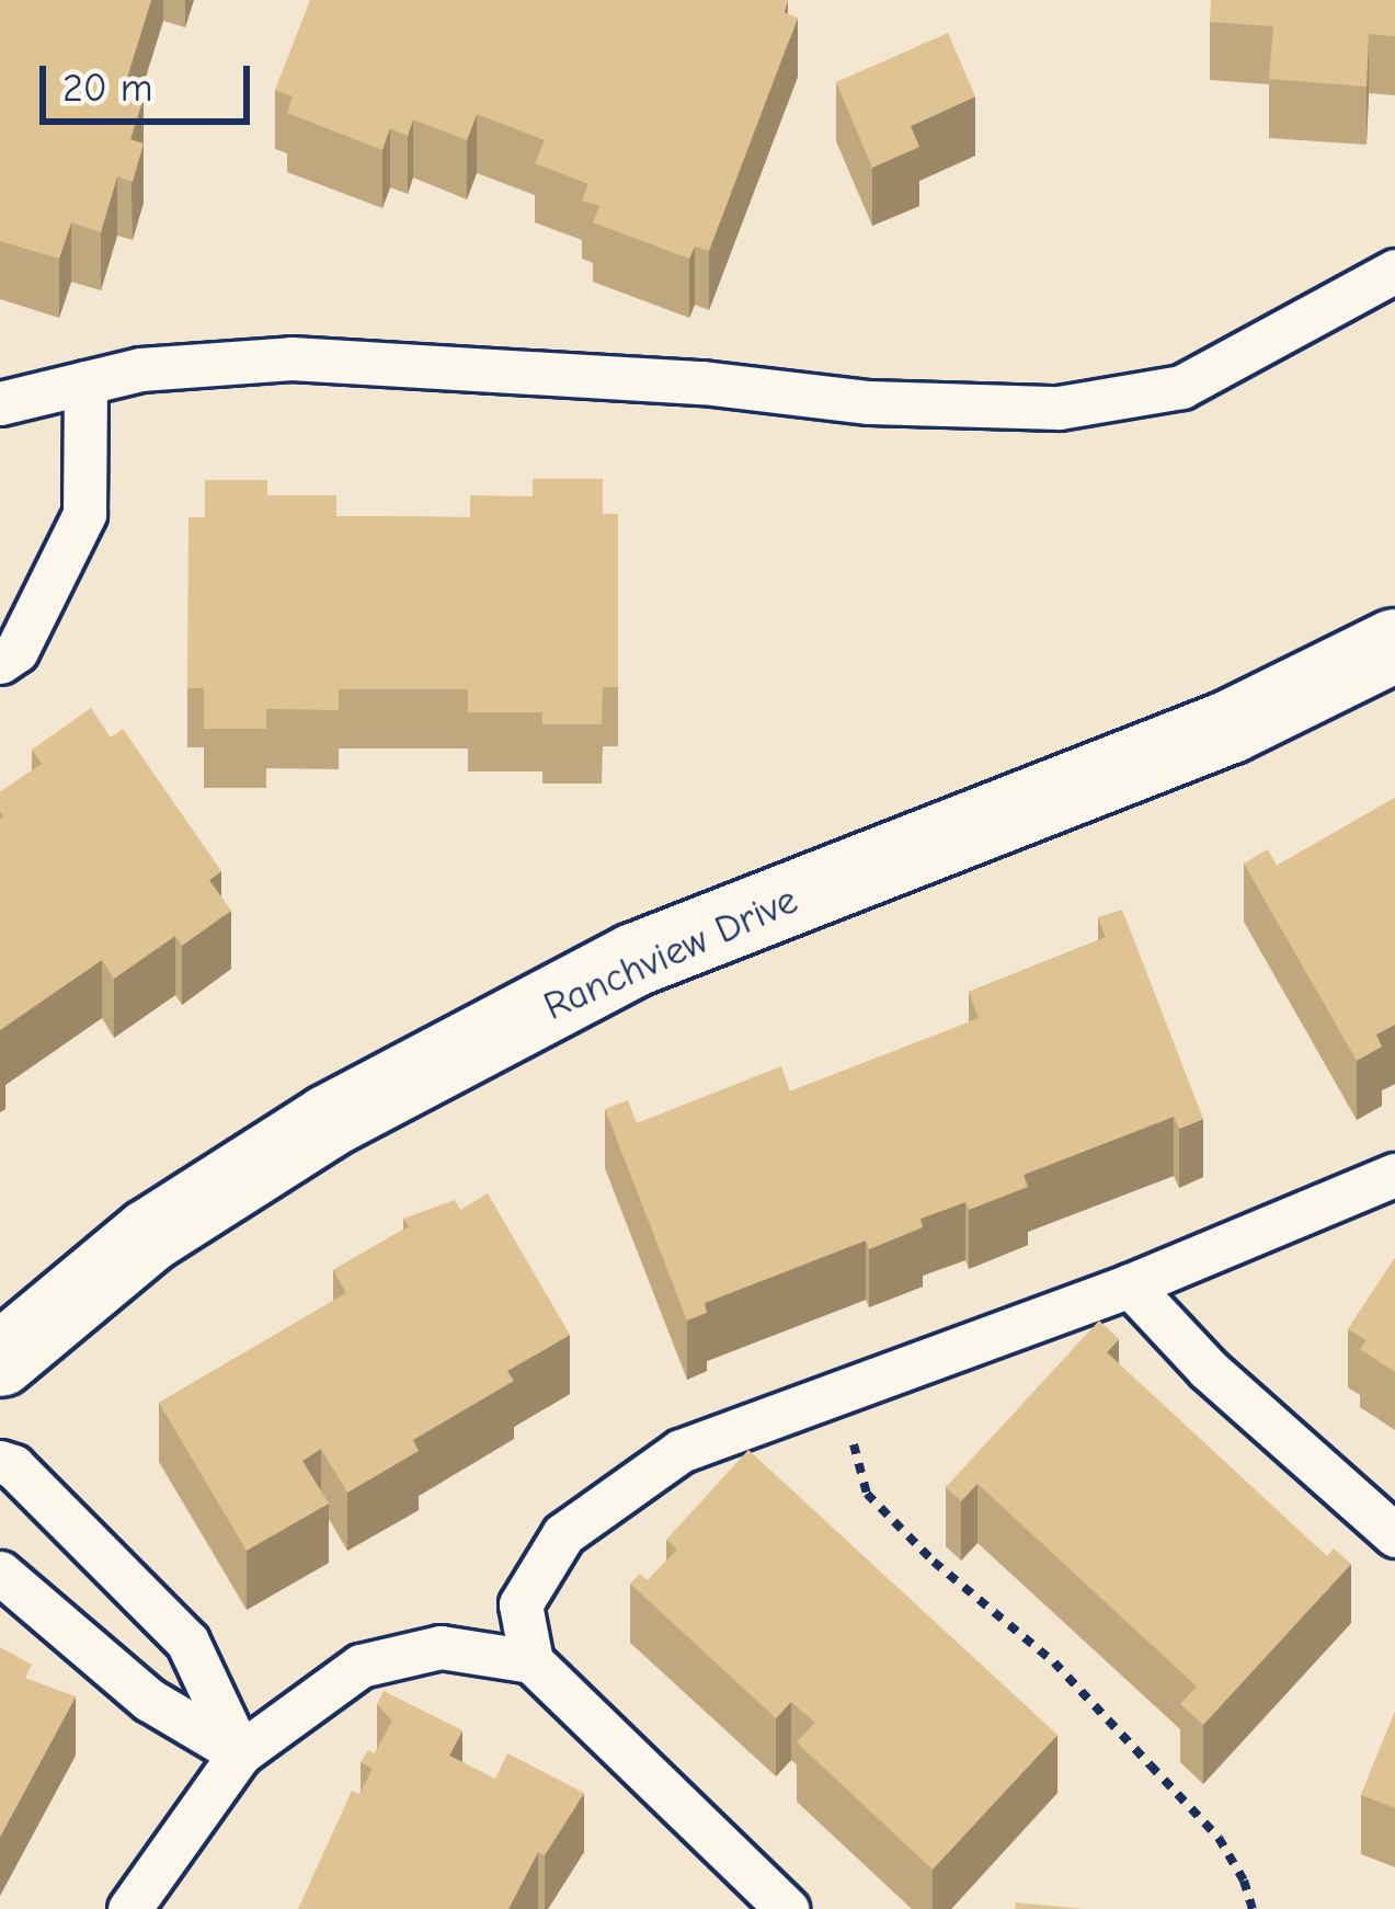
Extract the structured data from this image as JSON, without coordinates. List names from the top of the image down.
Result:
{
  "streets": {
    "street": ["Ranchview Drive"]
  },
  "scale_bar": "20 m"
}
